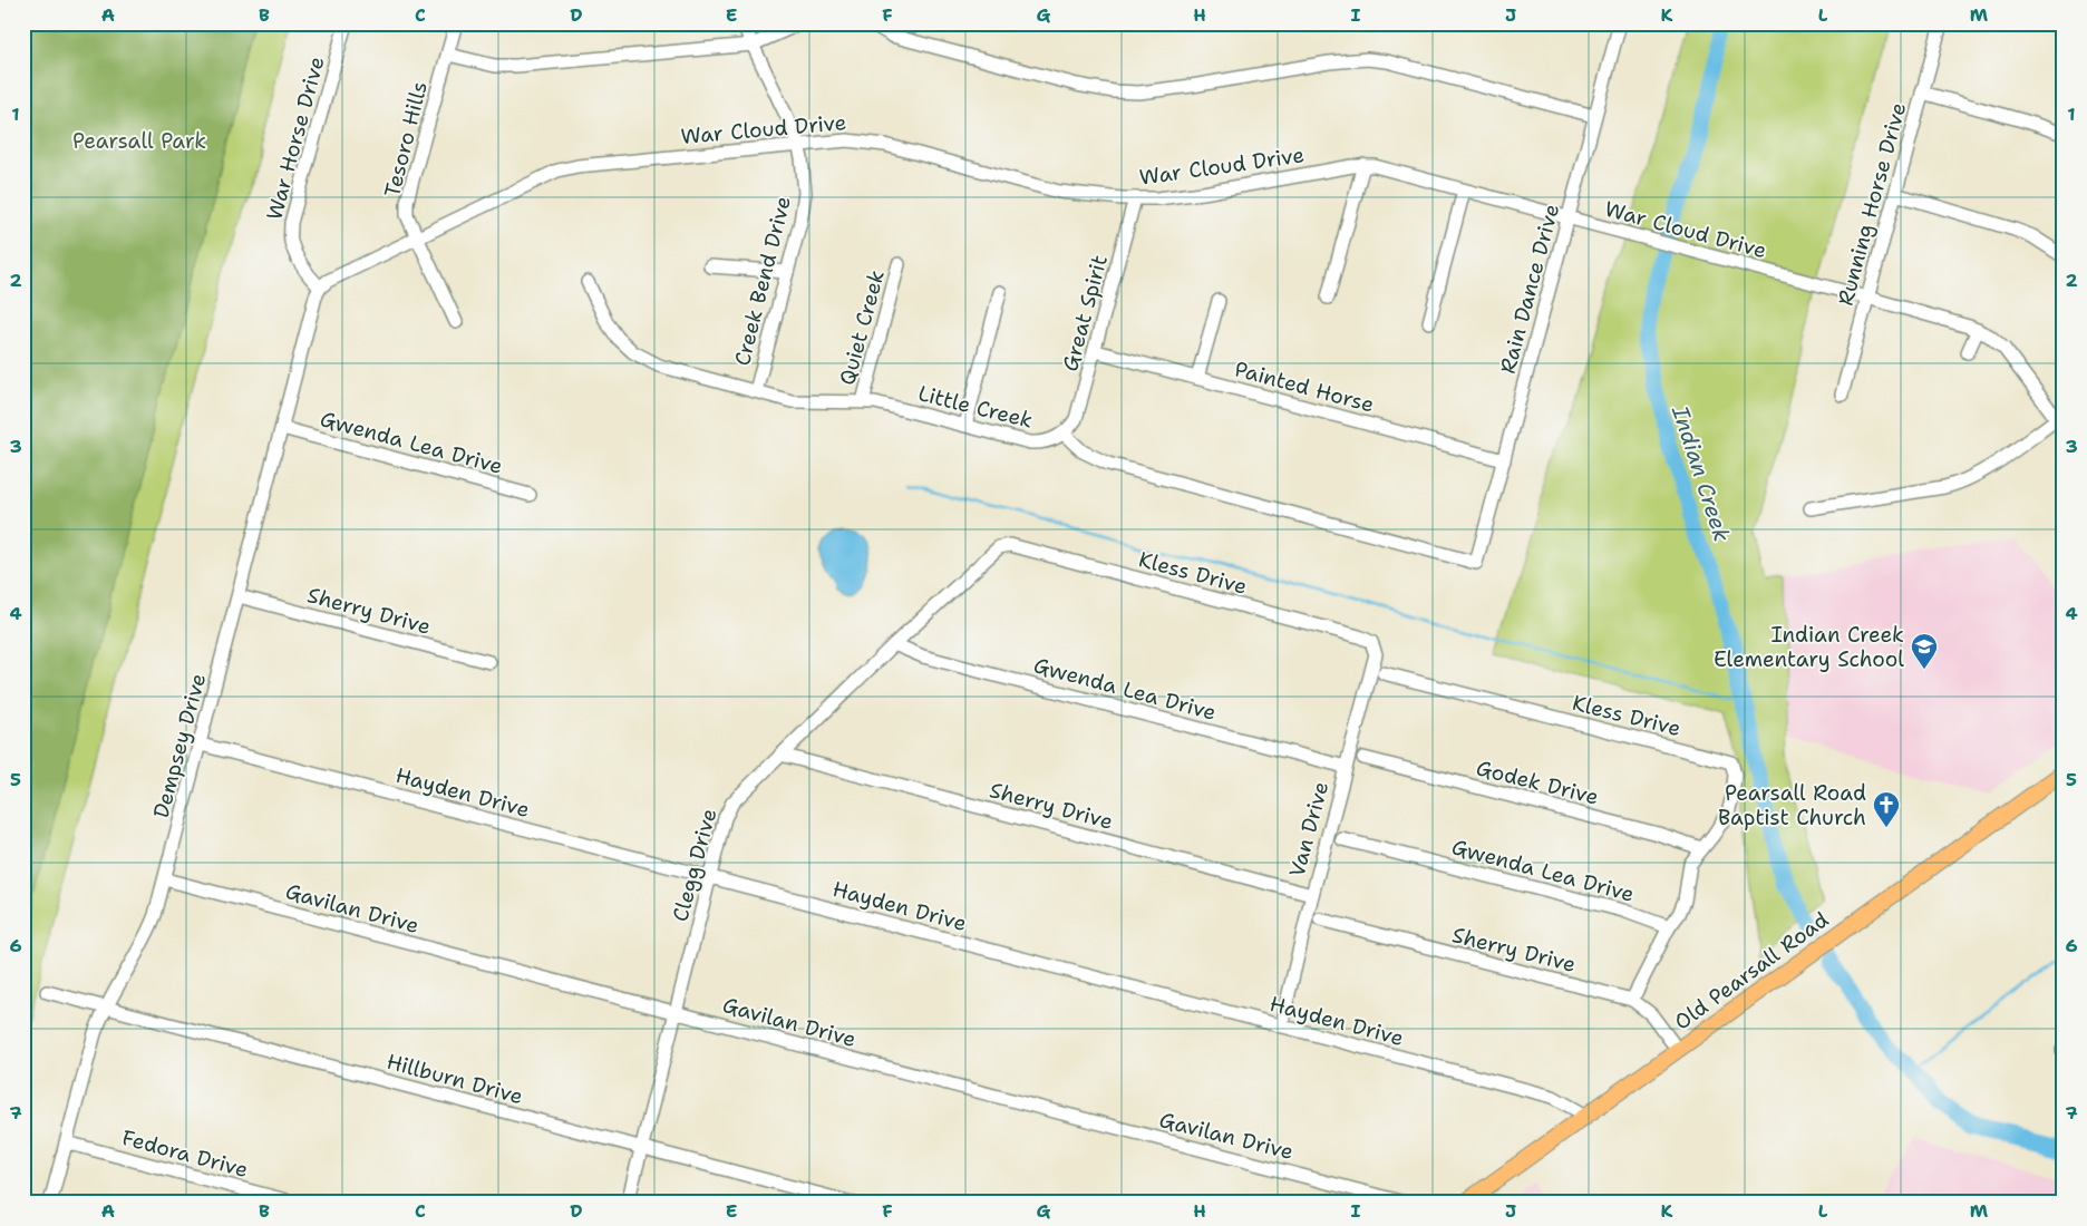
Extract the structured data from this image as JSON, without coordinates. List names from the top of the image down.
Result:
{
  "streets": {
    "main road": ["Old Pearsall Road"],
    "street": [
      "War Cloud Drive",
      "War Horse Drive",
      "Tesoro Hills",
      "Running Horse Drive",
      "Creek Bend Drive",
      "Rain Dance Drive",
      "Great Spirit",
      "Quiet Creek",
      "Painted Horse",
      "Little Creek",
      "Gwenda Lea Drive",
      "Kless Drive",
      "Sherry Drive",
      "Dempsey Drive",
      "Godek Drive",
      "Hayden Drive",
      "Van Drive",
      "Clegg Drive",
      "Gavilan Drive",
      "Hillburn Drive",
      "Fedora Drive"
    ]
  },
  "crossings": [
    ["War Cloud Drive", "War Horse Drive"],
    ["War Cloud Drive", "Tesoro Hills"],
    ["War Cloud Drive", "Running Horse Drive"],
    ["War Cloud Drive", "Creek Bend Drive"],
    ["War Cloud Drive", "Rain Dance Drive"],
    ["War Cloud Drive", "Great Spirit"],
    ["War Cloud Drive", "Dempsey Drive"],
    ["War Horse Drive", "Dempsey Drive"],
    ["Creek Bend Drive", "Little Creek"],
    ["Rain Dance Drive", "Great Spirit"],
    ["Rain Dance Drive", "Painted Horse"],
    ["Rain Dance Drive", "Little Creek"],
    ["Great Spirit", "Painted Horse"],
    ["Great Spirit", "Little Creek"],
    ["Quiet Creek", "Little Creek"],
    ["Gwenda Lea Drive", "Dempsey Drive"],
    ["Gwenda Lea Drive", "Van Drive"],
    ["Gwenda Lea Drive", "Clegg Drive"],
    ["Kless Drive", "Godek Drive"],
    ["Kless Drive", "Van Drive"],
    ["Kless Drive", "Clegg Drive"],
    ["Sherry Drive", "Dempsey Drive"],
    ["Sherry Drive", "Van Drive"],
    ["Sherry Drive", "Clegg Drive"],
    ["Sherry Drive", "Old Pearsall Road"],
    ["Dempsey Drive", "Hayden Drive"],
    ["Dempsey Drive", "Gavilan Drive"],
    ["Dempsey Drive", "Hillburn Drive"],
    ["Dempsey Drive", "Fedora Drive"],
    ["Hayden Drive", "Van Drive"],
    ["Hayden Drive", "Clegg Drive"],
    ["Hayden Drive", "Old Pearsall Road"],
    ["Clegg Drive", "Gavilan Drive"],
    ["Clegg Drive", "Hillburn Drive"]
  ],
  "water": ["Indian Creek"],
  "parks": ["Pearsall Park"],
  "places": {
    "school or university": ["Indian Creek Elementary School"],
    "church": ["Pearsall Road Baptist Church"]
  },
  "grid": {
    "columns": [
      "A",
      "B",
      "C",
      "D",
      "E",
      "F",
      "G",
      "H",
      "I",
      "J",
      "K",
      "L",
      "M"
    ],
    "rows": [
      "1",
      "2",
      "3",
      "4",
      "5",
      "6",
      "7"
    ]
  }
}
